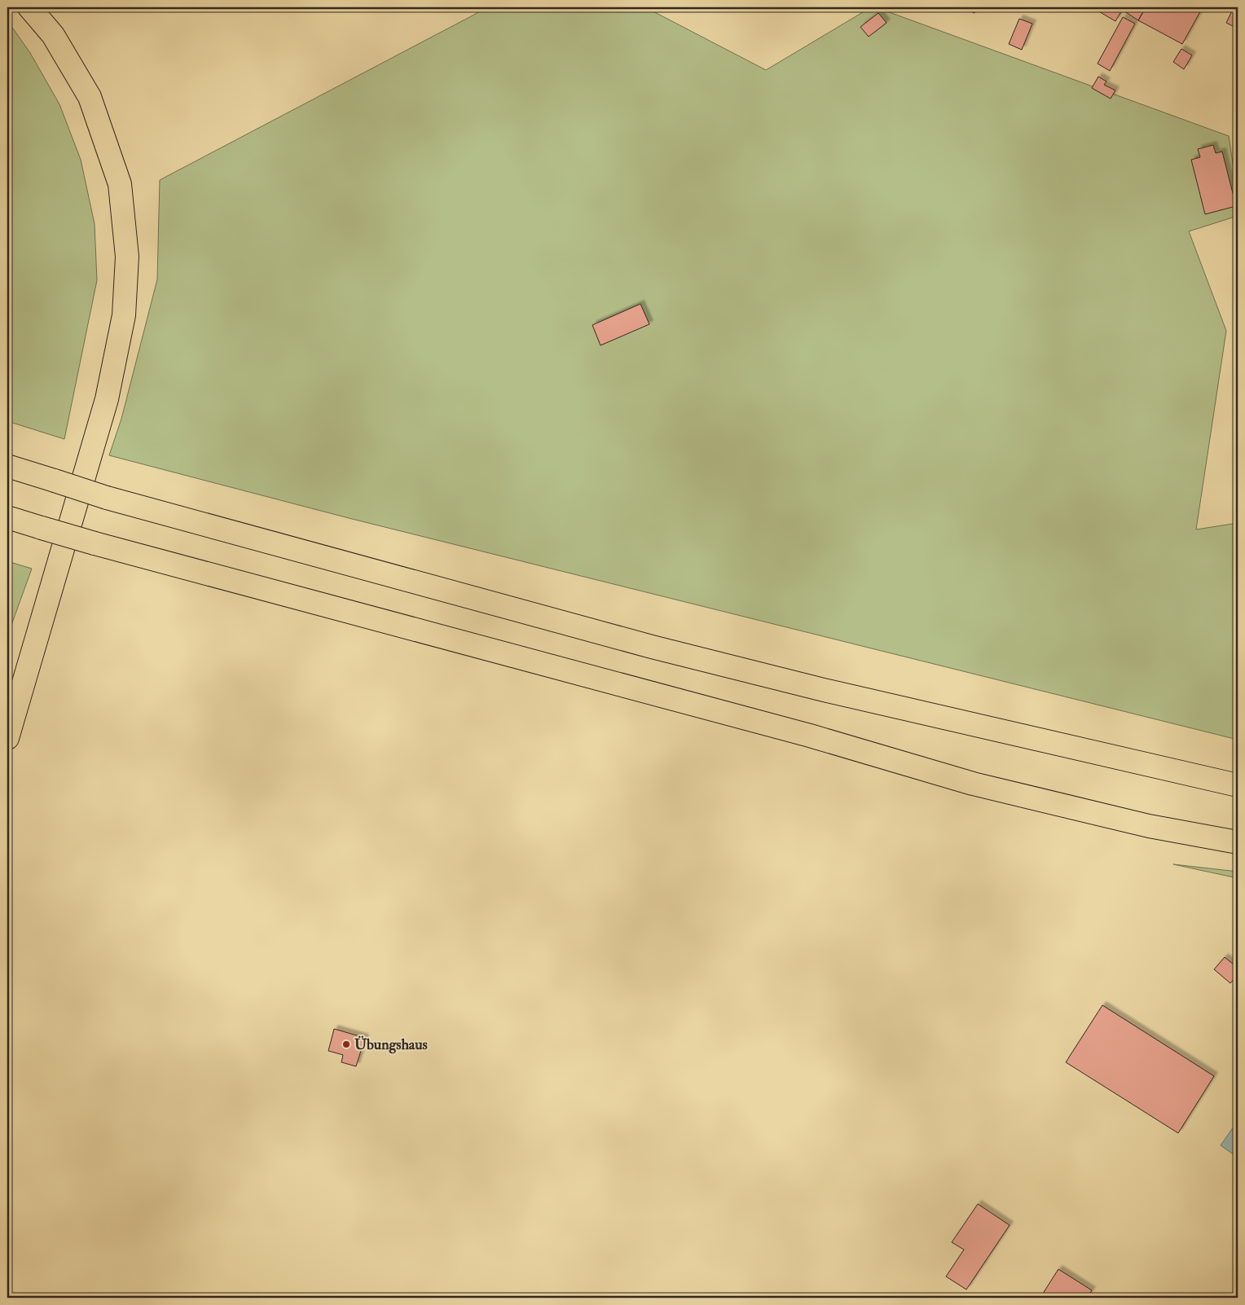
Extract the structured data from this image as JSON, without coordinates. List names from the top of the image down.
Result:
{
  "places": ["Übungshaus"]
}
